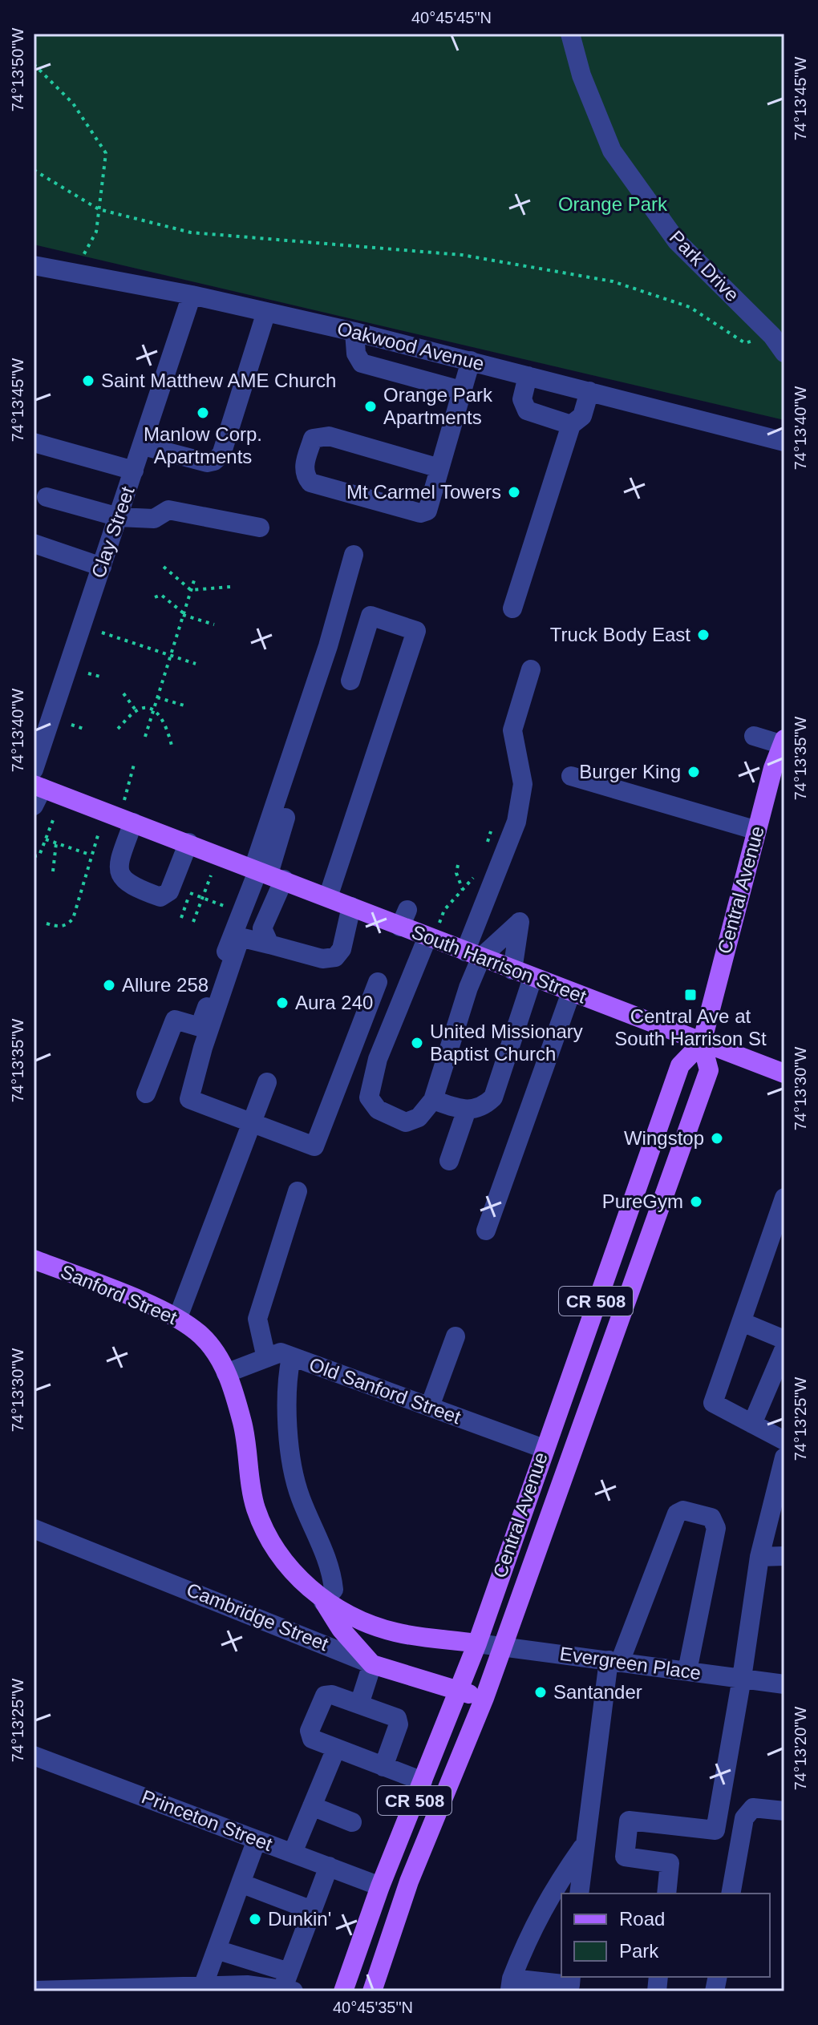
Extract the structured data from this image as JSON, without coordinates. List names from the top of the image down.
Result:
{
  "streets": {
    "main road": [
      "Central Avenue",
      "South Harrison Street",
      "Sanford Street",
      "CR 508",
      "Cambridge Street"
    ],
    "street": [
      "Park Drive",
      "Oakwood Avenue",
      "Clay Street",
      "Old Sanford Street",
      "Evergreen Place",
      "Princeton Street"
    ]
  },
  "crossings": [
    ["Oakwood Avenue", "Clay Street"],
    ["Central Avenue", "South Harrison Street"],
    ["Central Avenue", "Sanford Street"],
    ["Central Avenue", "Old Sanford Street"],
    ["Central Avenue", "Cambridge Street"],
    ["Central Avenue", "Evergreen Place"],
    ["Central Avenue", "Princeton Street"],
    ["Sanford Street", "Old Sanford Street"],
    ["Sanford Street", "Evergreen Place"]
  ],
  "parks": ["Orange Park"],
  "places": {
    "other": [
      "Saint Matthew AME Church",
      "Orange Park Apartments",
      "Manlow Corp. Apartments",
      "Mt Carmel Towers",
      "Truck Body East",
      "Burger King",
      "Allure 258",
      "Aura 240",
      "United Missionary Baptist Church",
      "Wingstop",
      "PureGym",
      "Santander",
      "Dunkin'"
    ],
    "transit": ["Central Ave at South Harrison St"]
  },
  "legend": ["Road", "Park"],
  "coordinates": [
    "40°45'45\"N",
    "74°13'50\"W",
    "74°13'45\"W",
    "74°13'40\"W",
    "74°13'35\"W",
    "74°13'30\"W",
    "74°13'25\"W",
    "74°13'20\"W",
    "40°45'35\"N"
  ]
}
